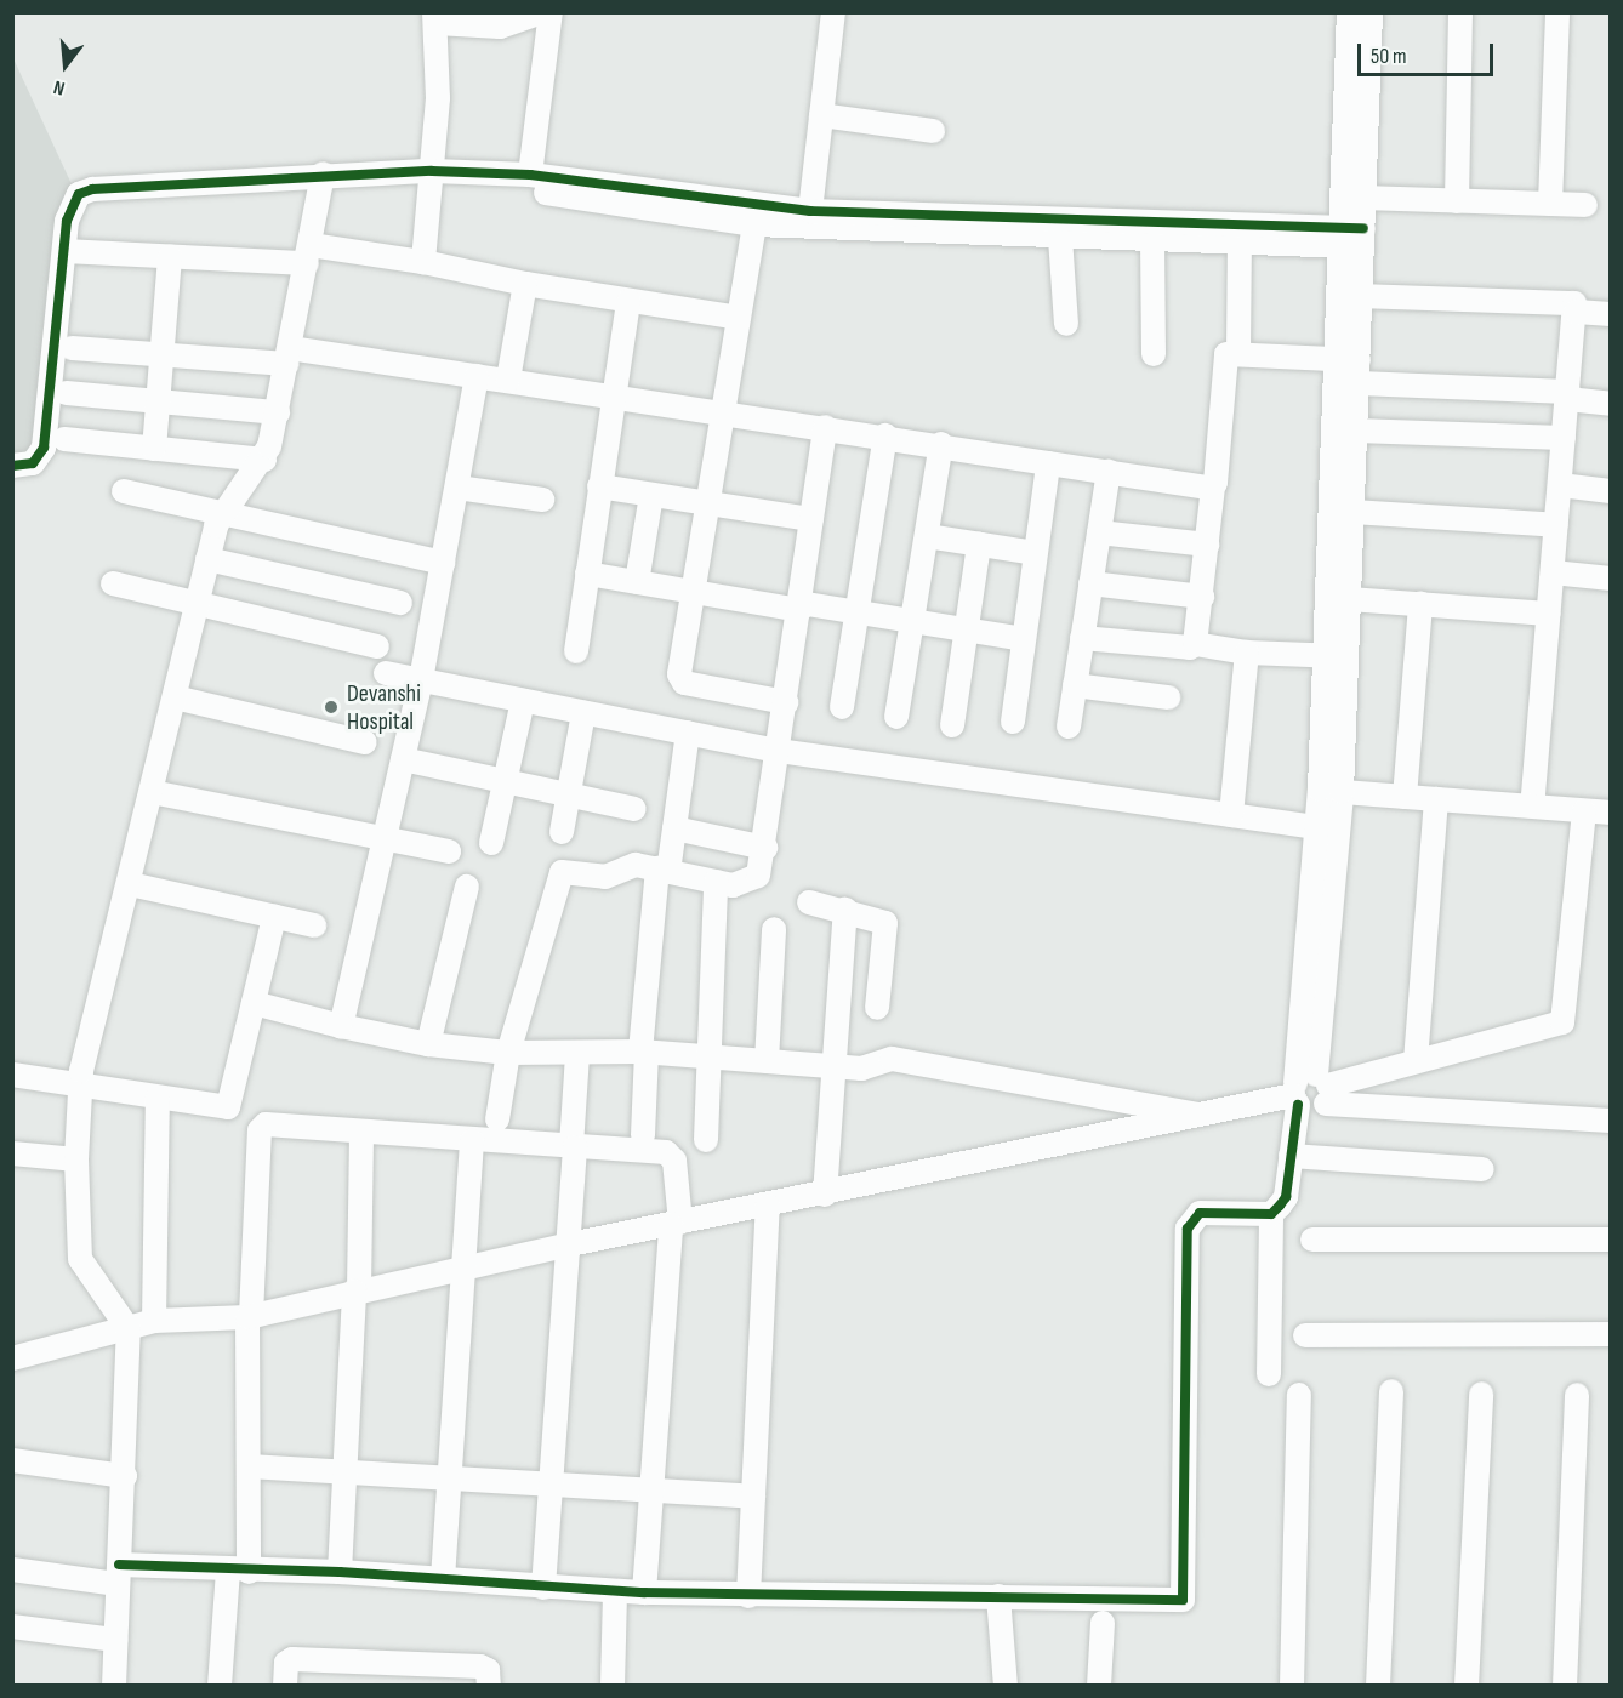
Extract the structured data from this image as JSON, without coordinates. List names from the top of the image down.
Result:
{
  "places": ["Devanshi Hospital"],
  "scale_bar": "50 m",
  "north": "bottom"
}
